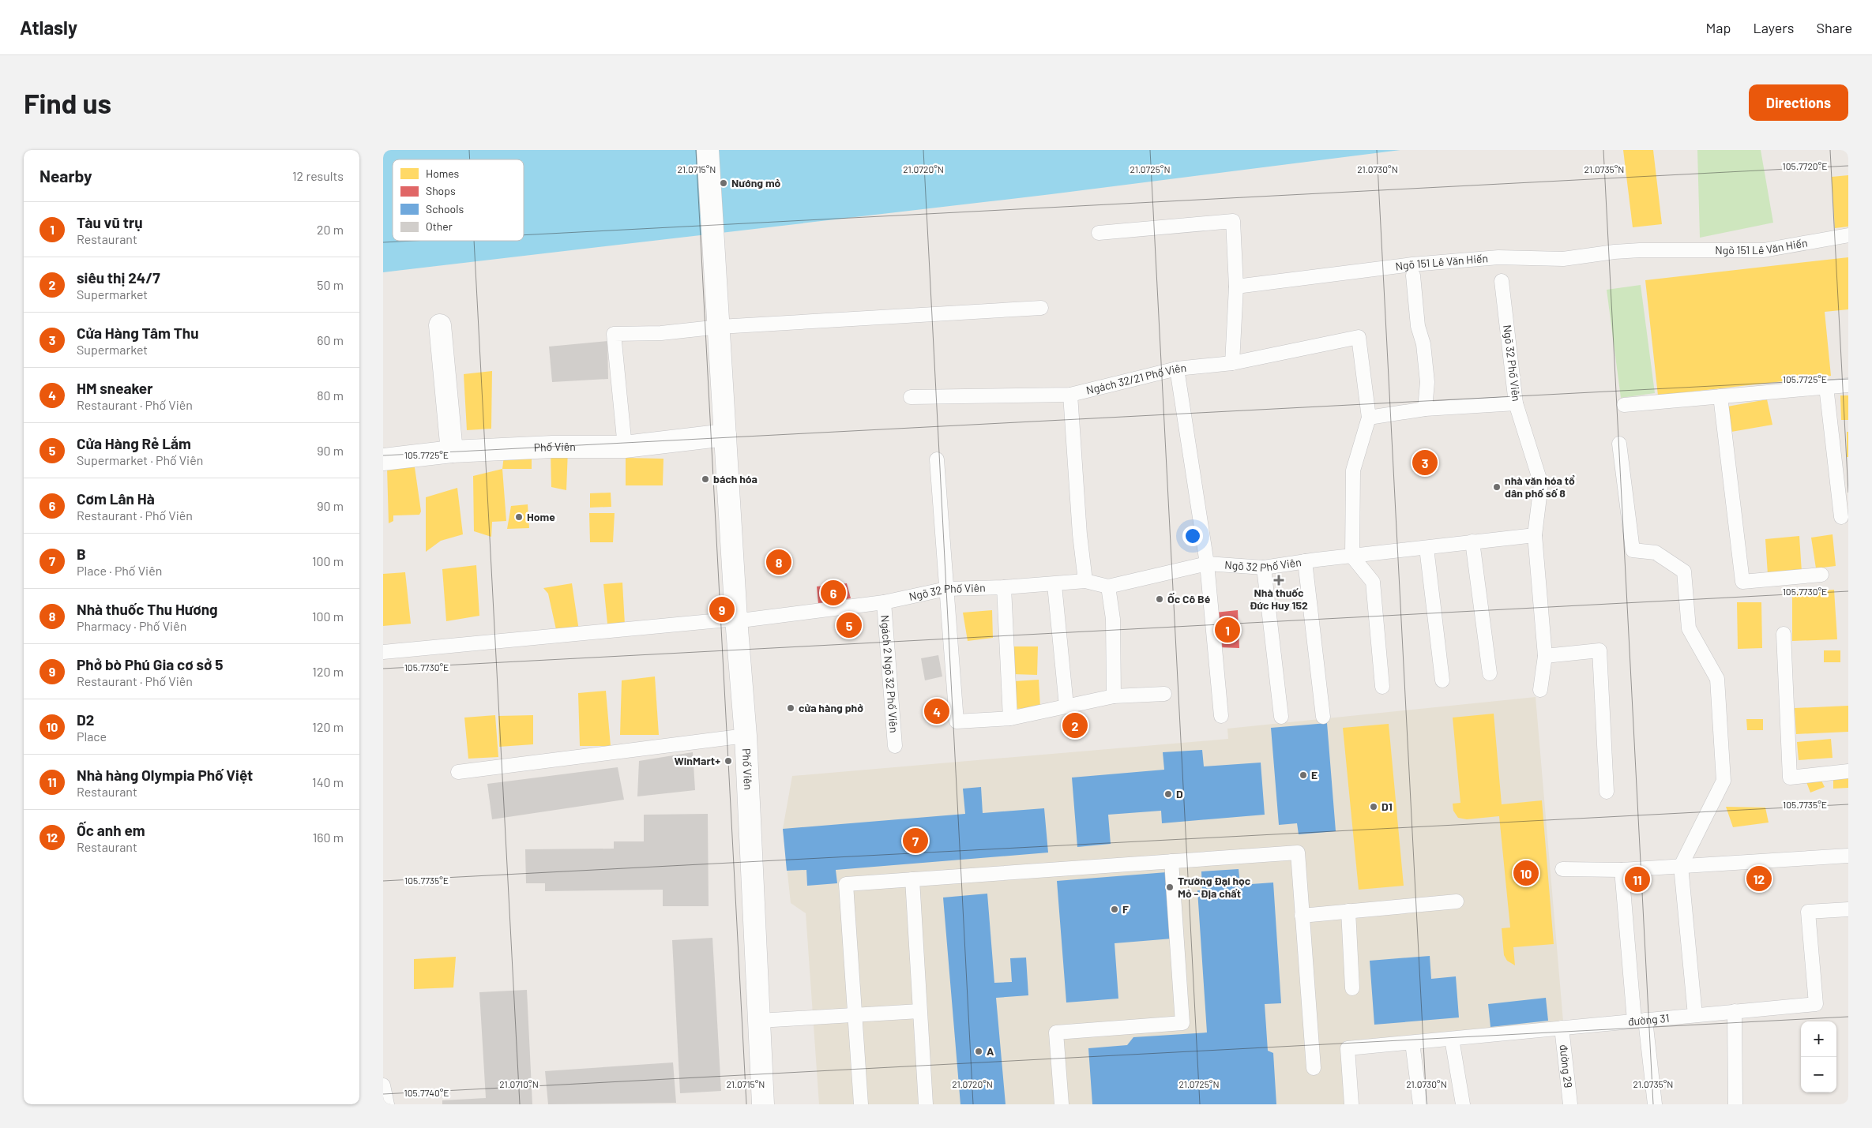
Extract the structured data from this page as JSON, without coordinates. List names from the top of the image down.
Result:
{
  "streets": {
    "street": ["Phố Viên"],
    "lane": [
      "Ngõ 151 Lê Văn Hiến",
      "Ngõ 32 Phố Viên",
      "Ngách 32/21 Phố Viên",
      "Ngách 2 Ngõ 32 Phố Viên",
      "đường 31",
      "đường 29"
    ]
  },
  "crossings": [
    ["Ngõ 32 Phố Viên", "Phố Viên"],
    ["Ngõ 32 Phố Viên", "Ngách 2 Ngõ 32 Phố Viên"],
    ["đường 31", "đường 29"]
  ],
  "places": {
    "other": [
      "Nướng mỏ",
      "bách hóa",
      "nhà văn hóa tổ dân phố số 8",
      "Home",
      "Ốc Cô Bé",
      "cửa hàng phở",
      "WinMart+",
      "E",
      "D",
      "D1",
      "Trường Đại học Mỏ - Địa chất",
      "F",
      "A"
    ],
    "health": ["Nhà thuốc Đức Huy 152"]
  },
  "legend": [
    "Homes",
    "Shops",
    "Schools",
    "Other"
  ],
  "page": {
    "header": "Atlasly",
    "nav": ["Map", "Layers", "Share"],
    "buttons": "Directions",
    "title": "Find us",
    "heading": ["Nearby", "12 results"],
    "list": [
      {
        "mark": "1",
        "name": "Tàu vũ trụ",
        "note": "Restaurant",
        "value": "20 m"
      },
      {
        "mark": "2",
        "name": "siêu thị 24/7",
        "note": "Supermarket",
        "value": "50 m"
      },
      {
        "mark": "3",
        "name": "Cửa Hàng Tâm Thu",
        "note": "Supermarket",
        "value": "60 m"
      },
      {
        "mark": "4",
        "name": "HM sneaker",
        "note": "Restaurant · Phố Viên",
        "value": "80 m"
      },
      {
        "mark": "5",
        "name": "Cửa Hàng Rẻ Lắm",
        "note": "Supermarket · Phố Viên",
        "value": "90 m"
      },
      {
        "mark": "6",
        "name": "Cơm Lân Hà",
        "note": "Restaurant · Phố Viên",
        "value": "90 m"
      },
      {
        "mark": "7",
        "name": "B",
        "note": "Place · Phố Viên",
        "value": "100 m"
      },
      {
        "mark": "8",
        "name": "Nhà thuốc Thu Hương",
        "note": "Pharmacy · Phố Viên",
        "value": "100 m"
      },
      {
        "mark": "9",
        "name": "Phở bò Phú Gia cơ sở 5",
        "note": "Restaurant · Phố Viên",
        "value": "120 m"
      },
      {
        "mark": "10",
        "name": "D2",
        "note": "Place",
        "value": "120 m"
      },
      {
        "mark": "11",
        "name": "Nhà hàng Olympia Phố Việt",
        "note": "Restaurant",
        "value": "140 m"
      },
      {
        "mark": "12",
        "name": "Ốc anh em",
        "note": "Restaurant",
        "value": "160 m"
      }
    ],
    "pins": [
      "3",
      "8",
      "6",
      "9",
      "5",
      "1",
      "4",
      "2",
      "7",
      "10",
      "12",
      "11"
    ],
    "map_buttons": ["+", "−"]
  },
  "coordinates": [
    "105.7720°E",
    "21.0715°N",
    "21.0720°N",
    "21.0725°N",
    "21.0730°N",
    "21.0735°N",
    "105.7725°E",
    "105.7730°E",
    "105.7735°E",
    "21.0710°N",
    "105.7740°E"
  ]
}
